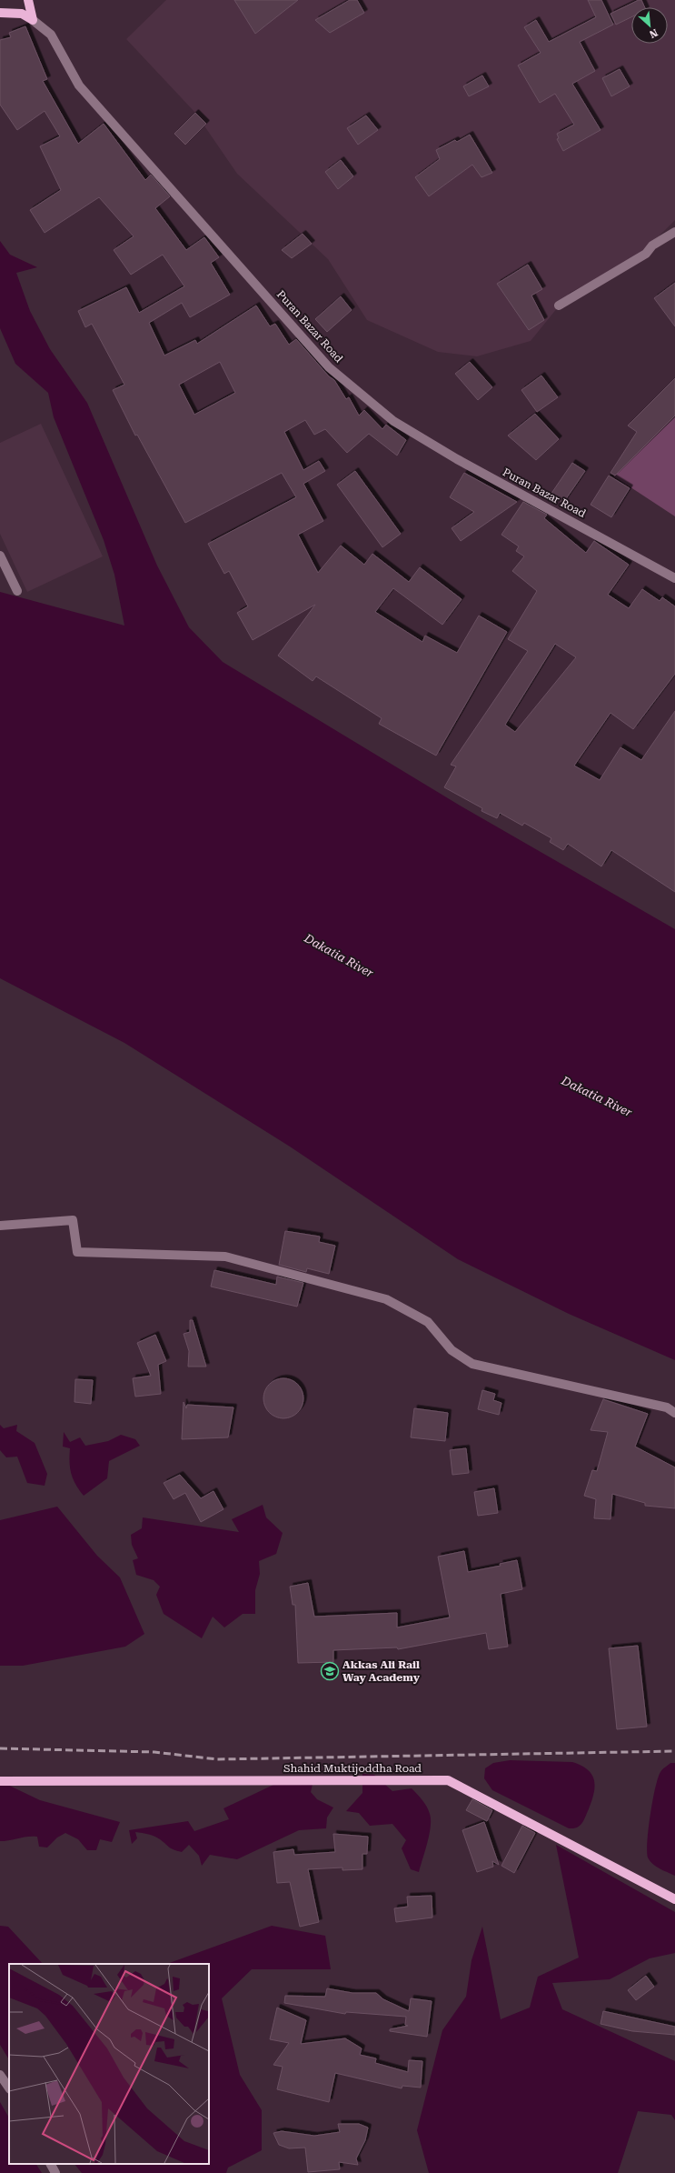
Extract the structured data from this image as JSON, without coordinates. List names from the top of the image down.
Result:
{
  "streets": {
    "main road": ["Puran Bazar Road", "Shahid Muktijoddha Road"]
  },
  "water": ["Dakatia River"],
  "places": {
    "school or university": ["Akkas Ali Rail Way Academy"]
  },
  "north": "bottom right"
}
